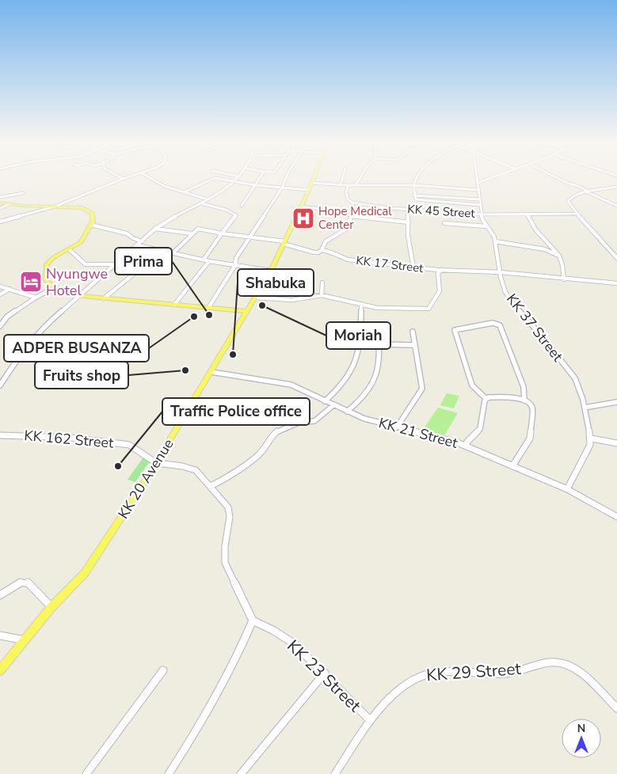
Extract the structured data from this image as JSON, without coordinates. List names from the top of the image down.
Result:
{
  "streets": {
    "main road": ["KK 20 Avenue"],
    "street": [
      "KK 45 Street",
      "KK 17 Street",
      "KK 37 Street",
      "KK 21 Street",
      "KK 162 Street",
      "KK 29 Street",
      "KK 23 Street"
    ]
  },
  "crossings": [
    ["KK 45 Street", "KK 37 Street"],
    ["KK 17 Street", "KK 37 Street"],
    ["KK 17 Street", "KK 20 Avenue"],
    ["KK 21 Street", "KK 20 Avenue"],
    ["KK 162 Street", "KK 20 Avenue"],
    ["KK 29 Street", "KK 23 Street"]
  ],
  "places": {
    "hospital": ["Hope Medical Center"],
    "hotel": ["Nyungwe Hotel"],
    "other": [
      "Moriah",
      "Prima",
      "ADPER BUSANZA",
      "Shabuka",
      "Fruits shop",
      "Traffic Police office"
    ]
  },
  "north": "top"
}
